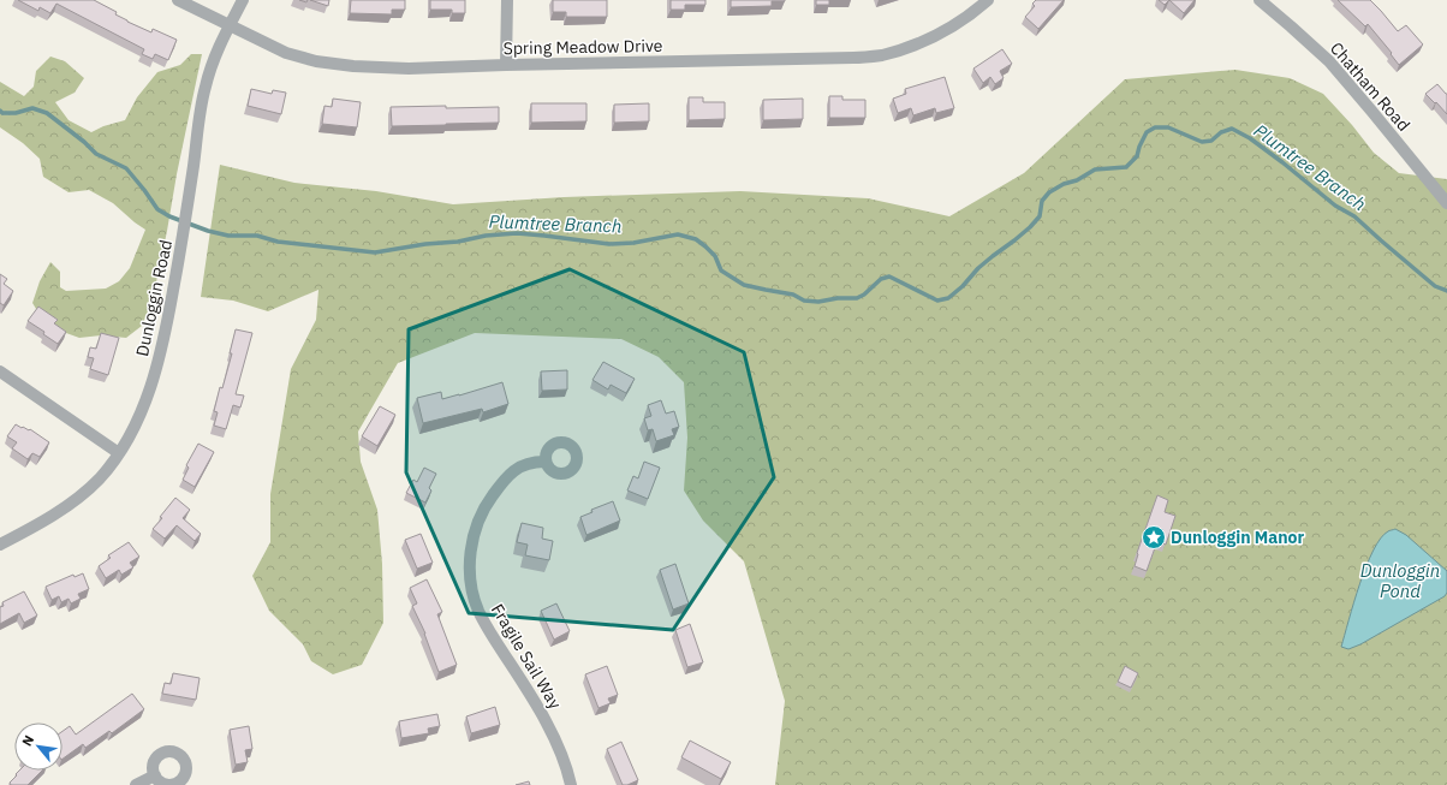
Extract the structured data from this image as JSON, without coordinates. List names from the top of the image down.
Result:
{
  "streets": {
    "street": [
      "Spring Meadow Drive",
      "Chatham Road",
      "Dunloggin Road",
      "Fragile Sail Way"
    ]
  },
  "crossings": [
    ["Spring Meadow Drive", "Dunloggin Road"]
  ],
  "water": ["Plumtree Branch", "Dunloggin Pond"],
  "places": {
    "place": ["Dunloggin Manor"]
  },
  "north": "top left"
}
